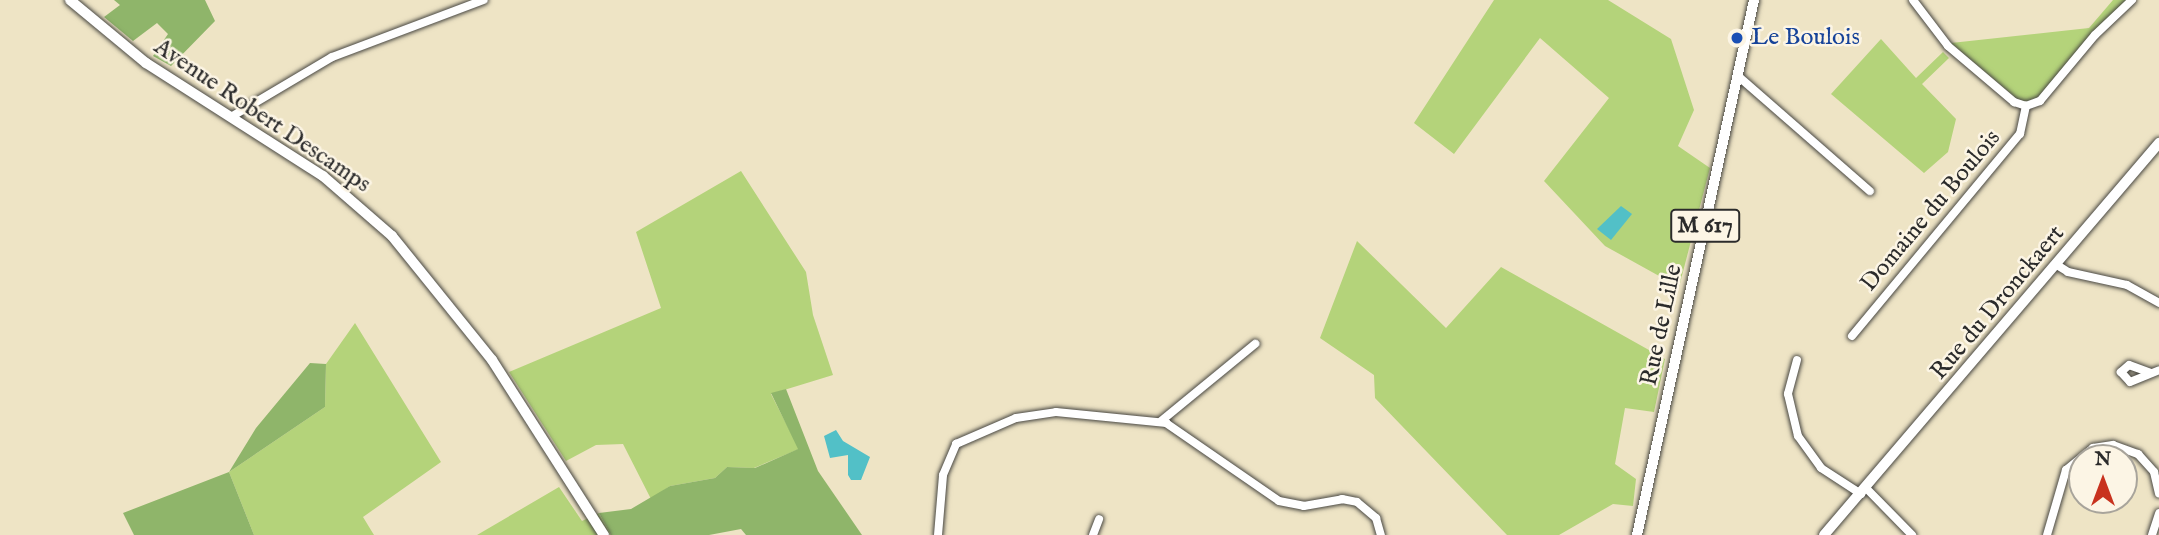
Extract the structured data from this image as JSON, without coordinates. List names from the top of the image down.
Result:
{
  "streets": {
    "main road": [
      "Avenue Robert Descamps",
      "M 617",
      "Rue du Dronckaert",
      "Rue de Lille"
    ],
    "street": ["Domaine du Boulois"]
  },
  "places": ["Le Boulois"],
  "north": "top"
}
